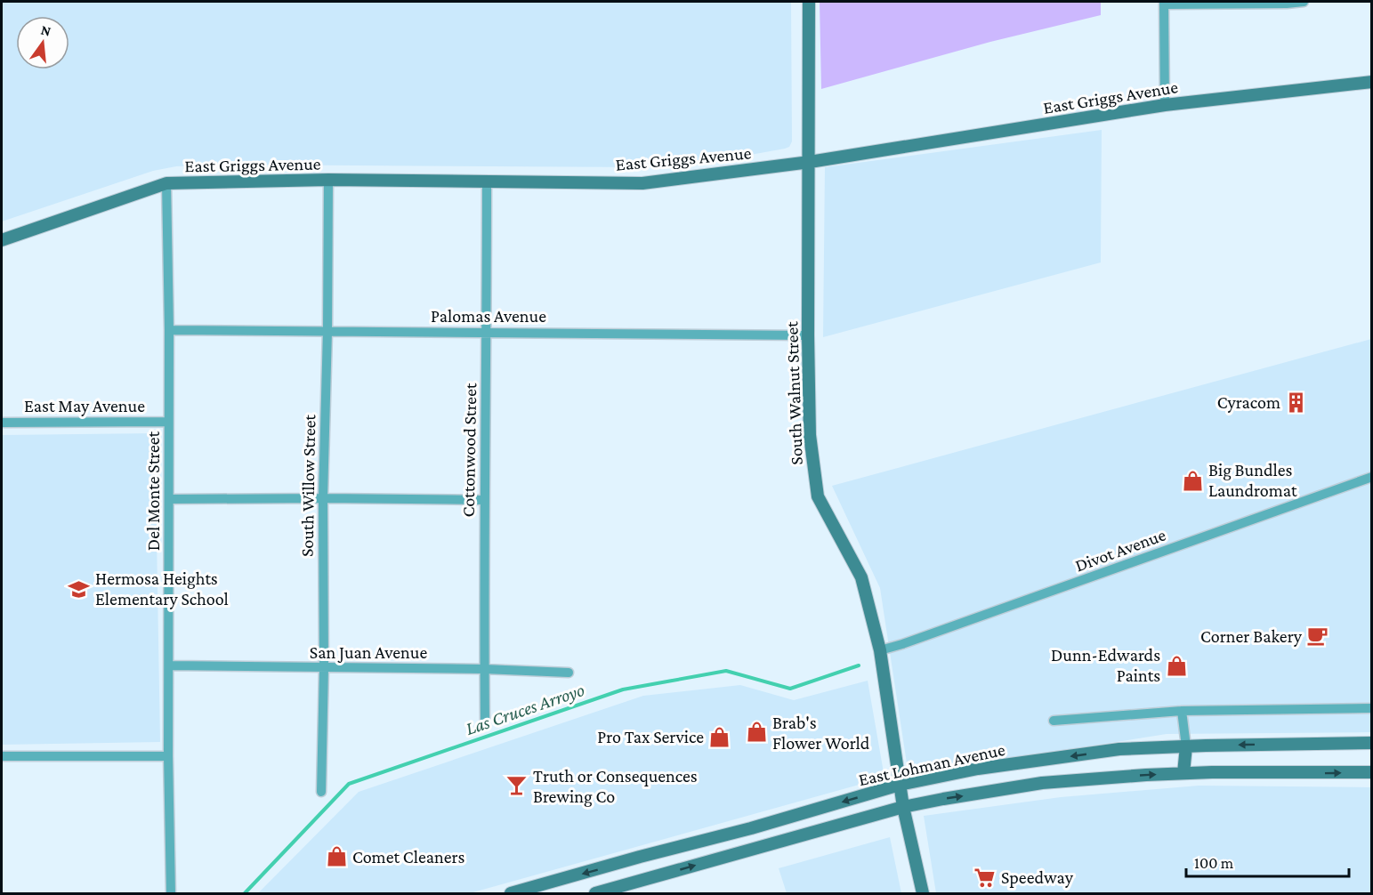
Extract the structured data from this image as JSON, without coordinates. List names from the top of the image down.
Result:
{
  "streets": {
    "street": [
      "East Griggs Avenue",
      "Palomas Avenue",
      "South Walnut Street",
      "East May Avenue",
      "Cottonwood Street",
      "South Willow Street",
      "Del Monte Street",
      "Divot Avenue",
      "San Juan Avenue",
      "East Lohman Avenue"
    ]
  },
  "crossings": [
    ["East Griggs Avenue", "South Walnut Street"],
    ["East Griggs Avenue", "Cottonwood Street"],
    ["East Griggs Avenue", "South Willow Street"],
    ["East Griggs Avenue", "Del Monte Street"],
    ["Palomas Avenue", "South Walnut Street"],
    ["Palomas Avenue", "Cottonwood Street"],
    ["Palomas Avenue", "South Willow Street"],
    ["Palomas Avenue", "Del Monte Street"],
    ["South Walnut Street", "Divot Avenue"],
    ["South Walnut Street", "East Lohman Avenue"],
    ["East May Avenue", "Del Monte Street"],
    ["Cottonwood Street", "San Juan Avenue"],
    ["South Willow Street", "San Juan Avenue"],
    ["Del Monte Street", "San Juan Avenue"]
  ],
  "water": ["Las Cruces Arroyo"],
  "places": {
    "building": ["Cyracom"],
    "shop": [
      "Big Bundles Laundromat",
      "Dunn-Edwards Paints",
      "Brab's Flower World",
      "Pro Tax Service",
      "Comet Cleaners"
    ],
    "school or university": ["Hermosa Heights Elementary School"],
    "cafe": ["Corner Bakery"],
    "bar": ["Truth or Consequences Brewing Co"],
    "supermarket": ["Speedway"]
  },
  "scale_bar": "100 m",
  "north": "top"
}
